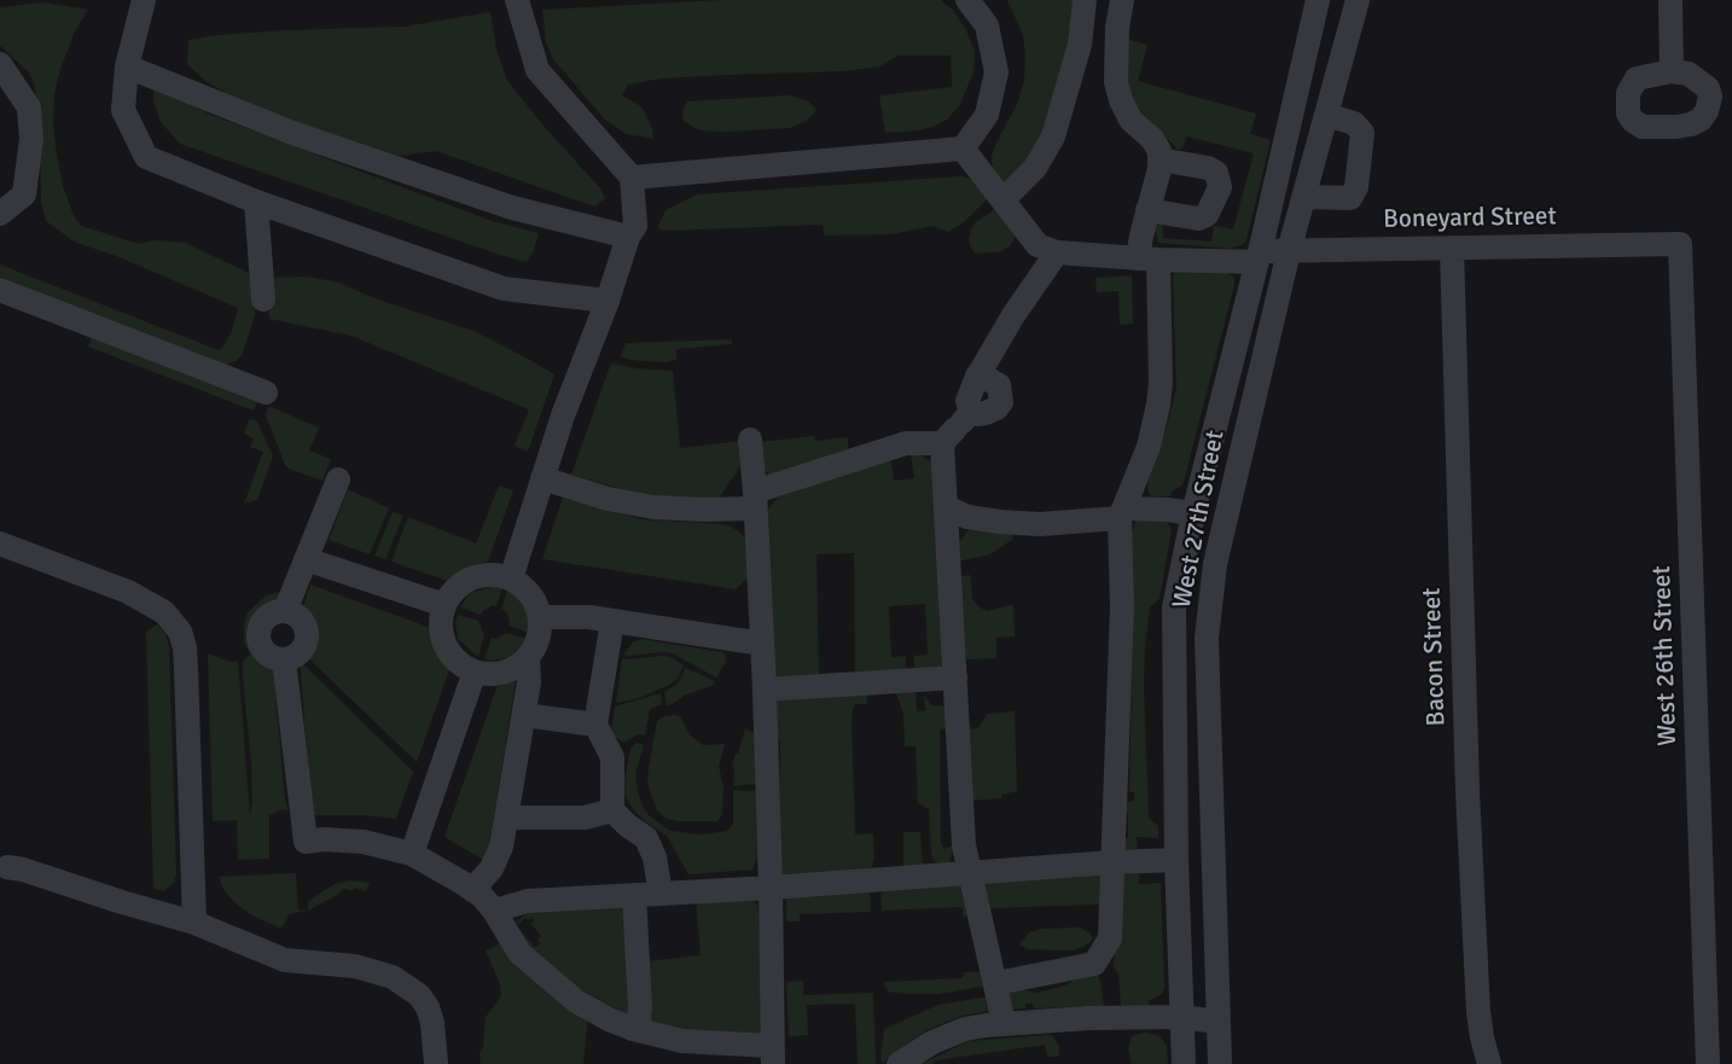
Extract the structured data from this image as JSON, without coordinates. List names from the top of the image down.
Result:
{
  "streets": {
    "street": [
      "Boneyard Street",
      "West 27th Street",
      "West 26th Street",
      "Bacon Street"
    ]
  },
  "crossings": [
    ["Boneyard Street", "West 27th Street"],
    ["Boneyard Street", "West 26th Street"],
    ["Boneyard Street", "Bacon Street"]
  ]
}
